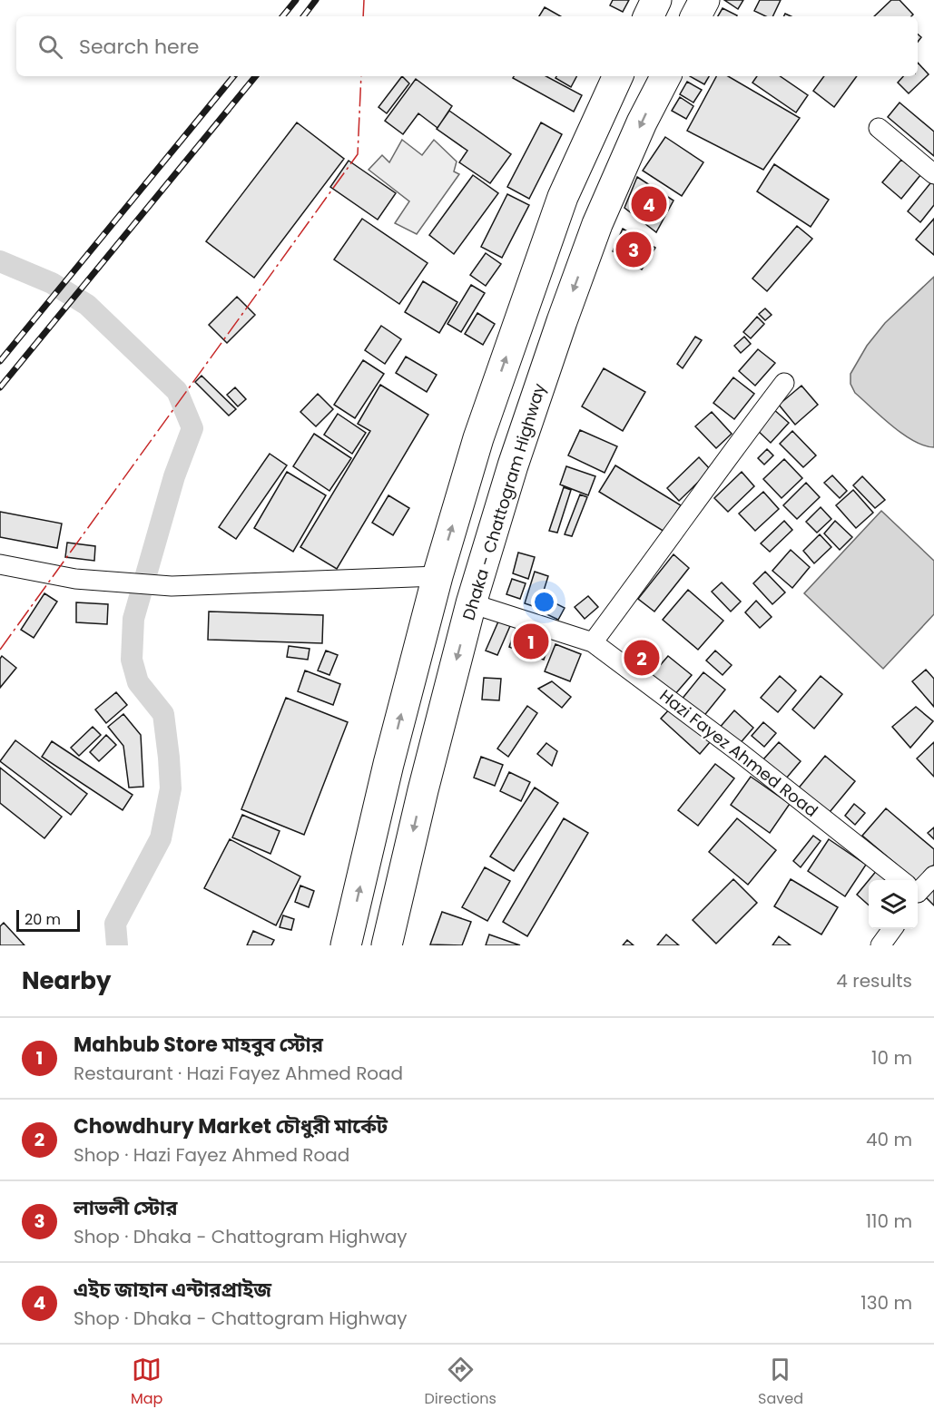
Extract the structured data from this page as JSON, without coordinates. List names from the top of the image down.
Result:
{
  "streets": {
    "highway": ["Dhaka - Chattogram Highway"],
    "street": ["Hazi Fayez Ahmed Road"]
  },
  "crossings": [
    ["Dhaka - Chattogram Highway", "Hazi Fayez Ahmed Road"]
  ],
  "scale_bar": "20 m",
  "page": {
    "search": "Search here",
    "pins": [
      "4",
      "3",
      "1",
      "2"
    ],
    "scale": "20 m",
    "heading": ["Nearby", "4 results"],
    "list": [
      {
        "mark": "1",
        "name": "Mahbub Store মাহবুব স্টোর",
        "note": "Restaurant · Hazi Fayez Ahmed Road",
        "value": "10 m"
      },
      {
        "mark": "2",
        "name": "Chowdhury Market চৌধুরী মার্কেট",
        "note": "Shop · Hazi Fayez Ahmed Road",
        "value": "40 m"
      },
      {
        "mark": "3",
        "name": "লাভলী স্টোর",
        "note": "Shop · Dhaka - Chattogram Highway",
        "value": "110 m"
      },
      {
        "mark": "4",
        "name": "এইচ জাহান এন্টারপ্রাইজ",
        "note": "Shop · Dhaka - Chattogram Highway",
        "value": "130 m"
      }
    ],
    "nav": ["Map", "Directions", "Saved"]
  }
}
